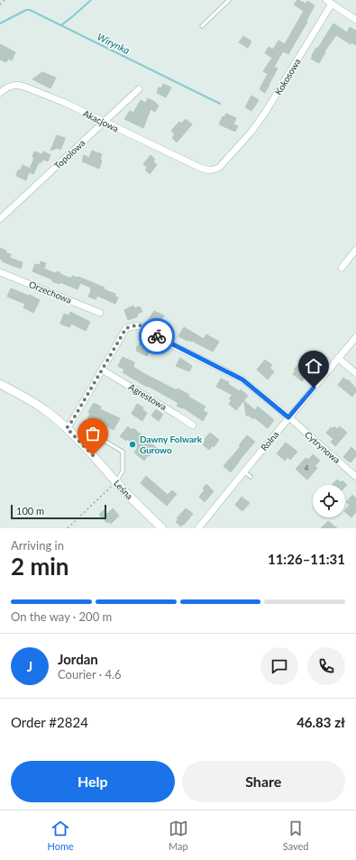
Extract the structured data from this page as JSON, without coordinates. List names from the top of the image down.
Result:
{
  "streets": {
    "street": [
      "Kokosowa",
      "Akacjowa",
      "Topolowa",
      "Orzechowa",
      "Agrestowa",
      "Rolna",
      "Cytrynowa",
      "Leśna"
    ]
  },
  "crossings": [
    ["Kokosowa", "Akacjowa"],
    ["Akacjowa", "Topolowa"],
    ["Rolna", "Cytrynowa"]
  ],
  "water": ["Wirynka"],
  "places": ["Dawny Folwark Gurowo"],
  "house_numbers": ["4"],
  "scale_bar": "100 m",
  "page": {
    "scale": "100 m",
    "heading": ["2 min", "Arriving in", "11:26–11:31"],
    "panel": [
      "Jordan",
      "Courier · 4.6",
      "Order #2824",
      "46.83 zł"
    ],
    "bar": "On the way · 200 m",
    "round": "J",
    "buttons": ["Help", "Share"],
    "tabs": ["Home", "Map", "Saved"]
  }
}
